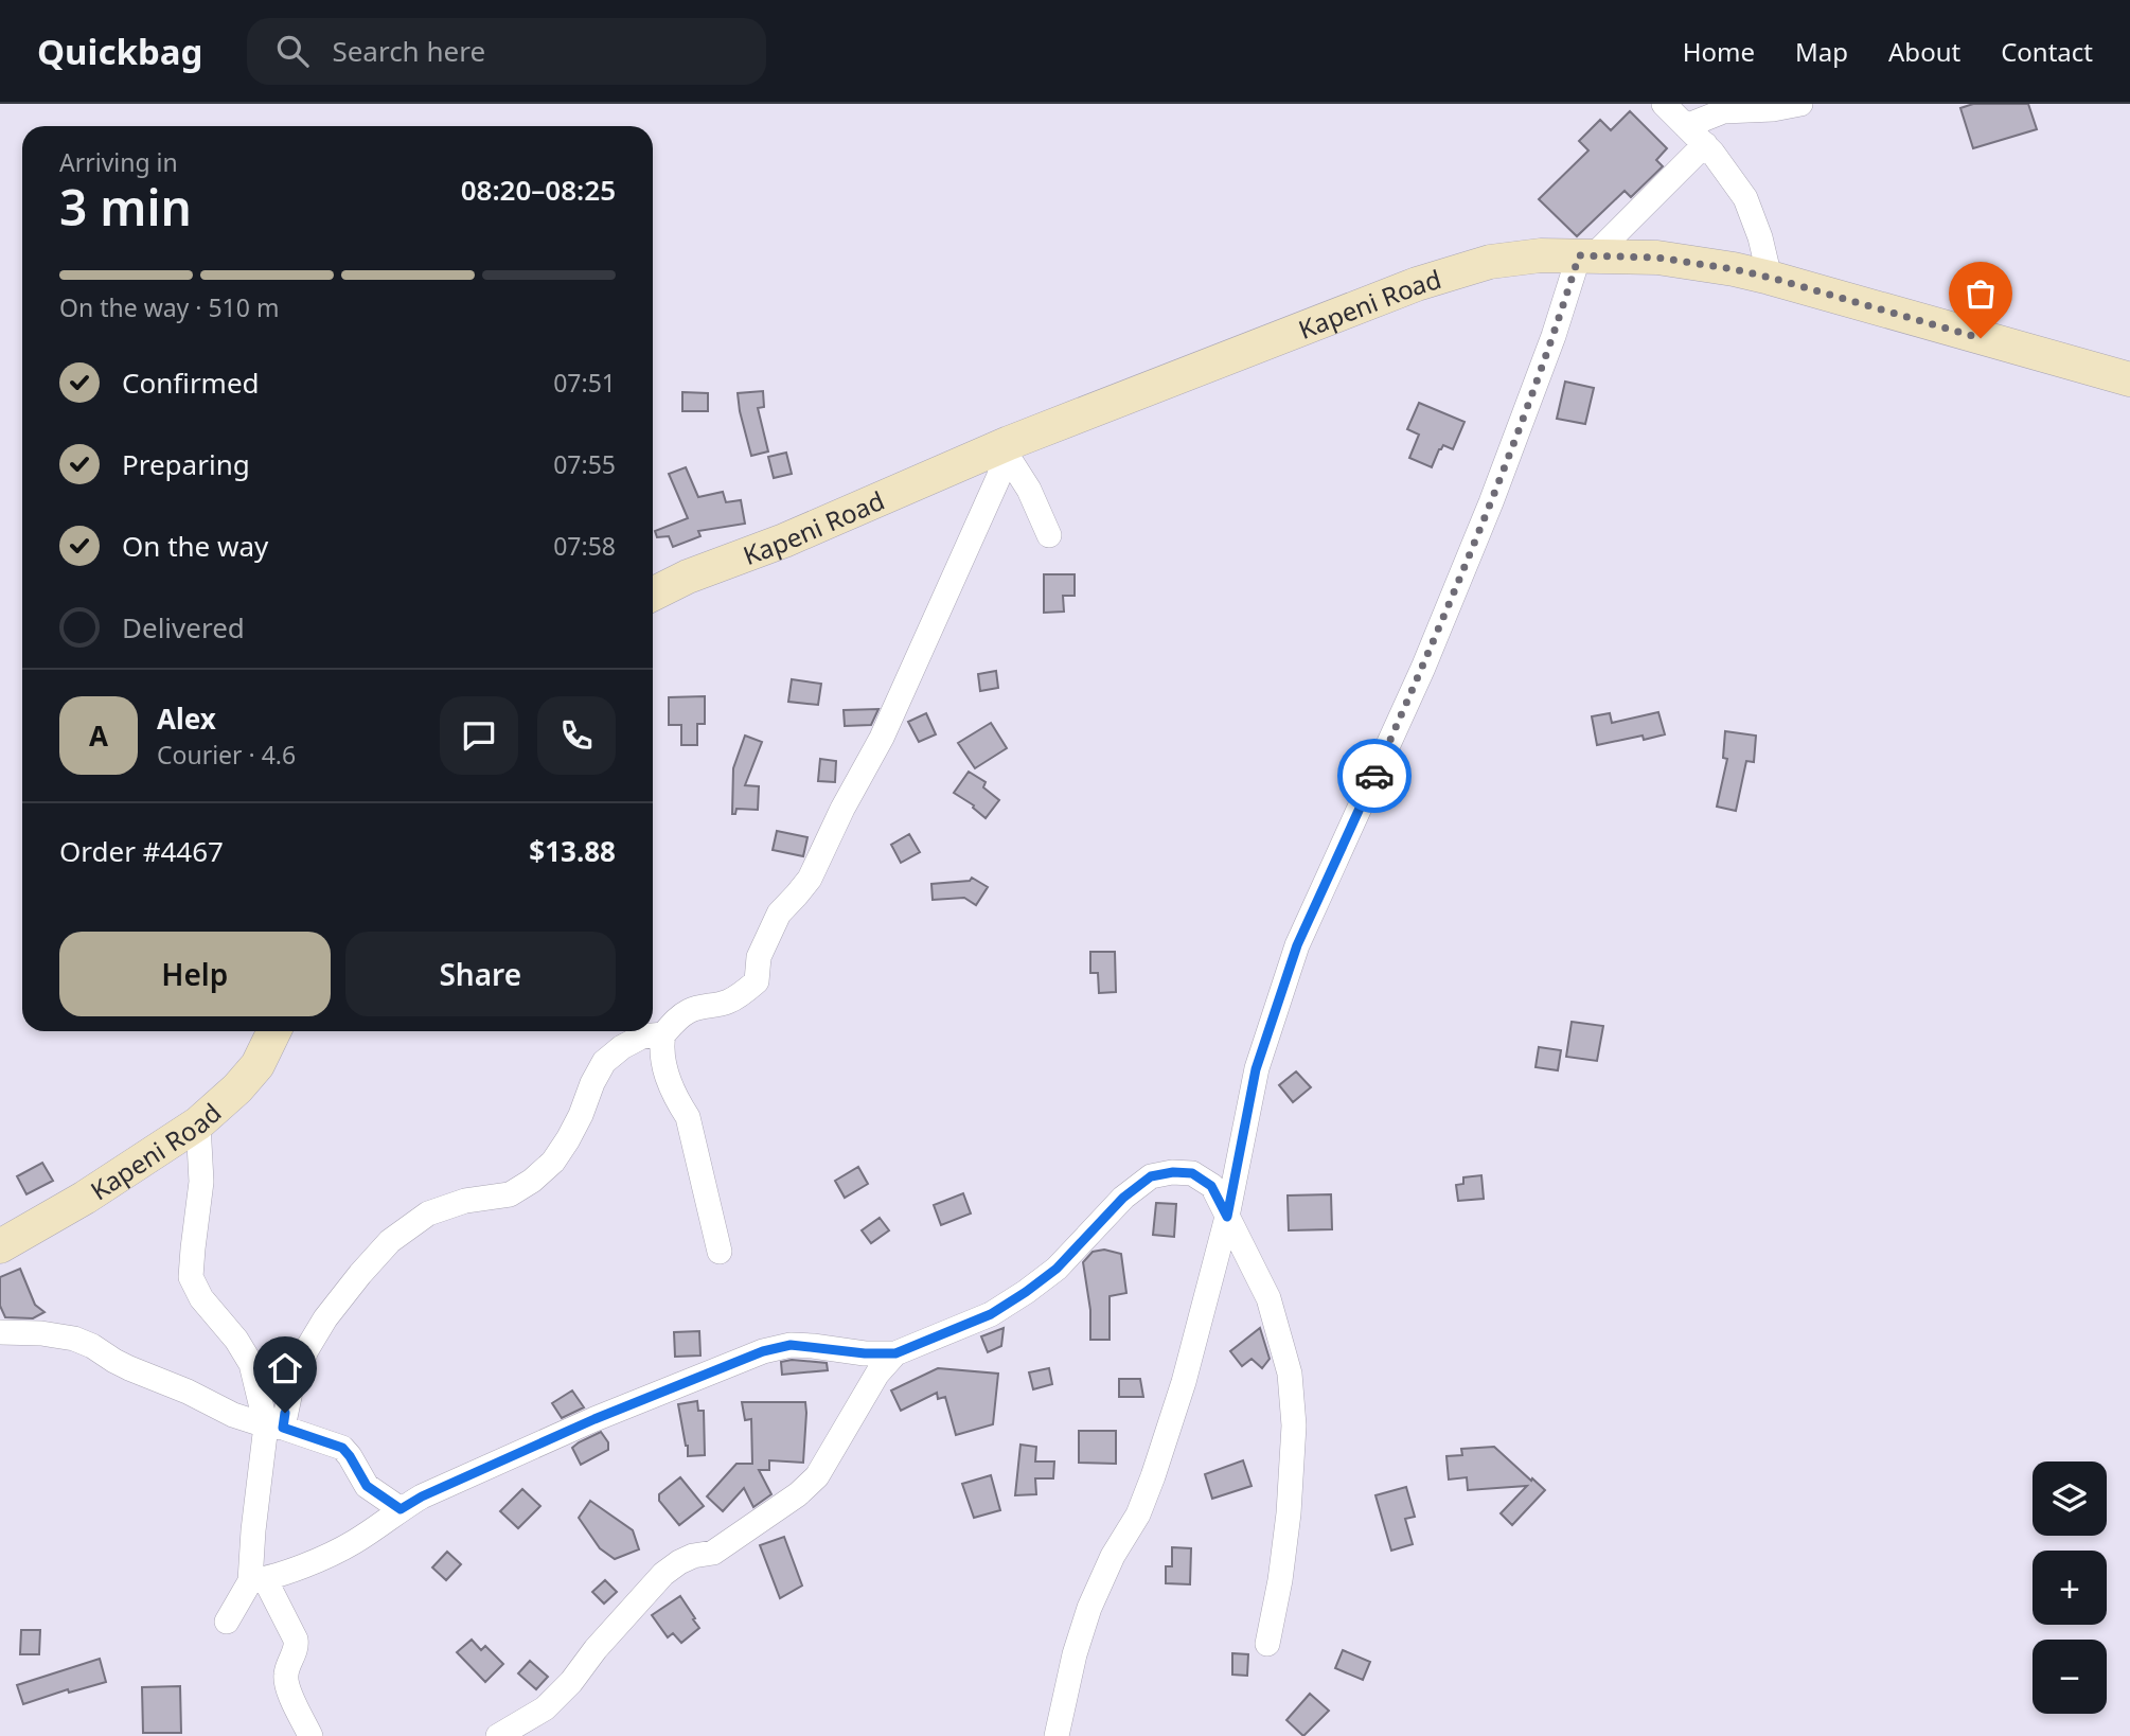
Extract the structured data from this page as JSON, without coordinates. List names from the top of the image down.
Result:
{
  "streets": {
    "main road": ["Kapeni Road"]
  },
  "page": {
    "header": "Quickbag",
    "search": "Search here",
    "nav": [
      "Home",
      "Map",
      "About",
      "Contact"
    ],
    "heading": ["3 min", "Arriving in", "08:20–08:25"],
    "panel": [
      "Alex",
      "Courier · 4.6",
      "Order #4467",
      "$13.88"
    ],
    "bar": "On the way · 510 m",
    "list": [
      ["Confirmed", "07:51"],
      ["Preparing", "07:55"],
      ["On the way", "07:58"],
      "Delivered"
    ],
    "round": "A",
    "buttons": ["Help", "Share"],
    "map_buttons": ["+", "−"]
  }
}
